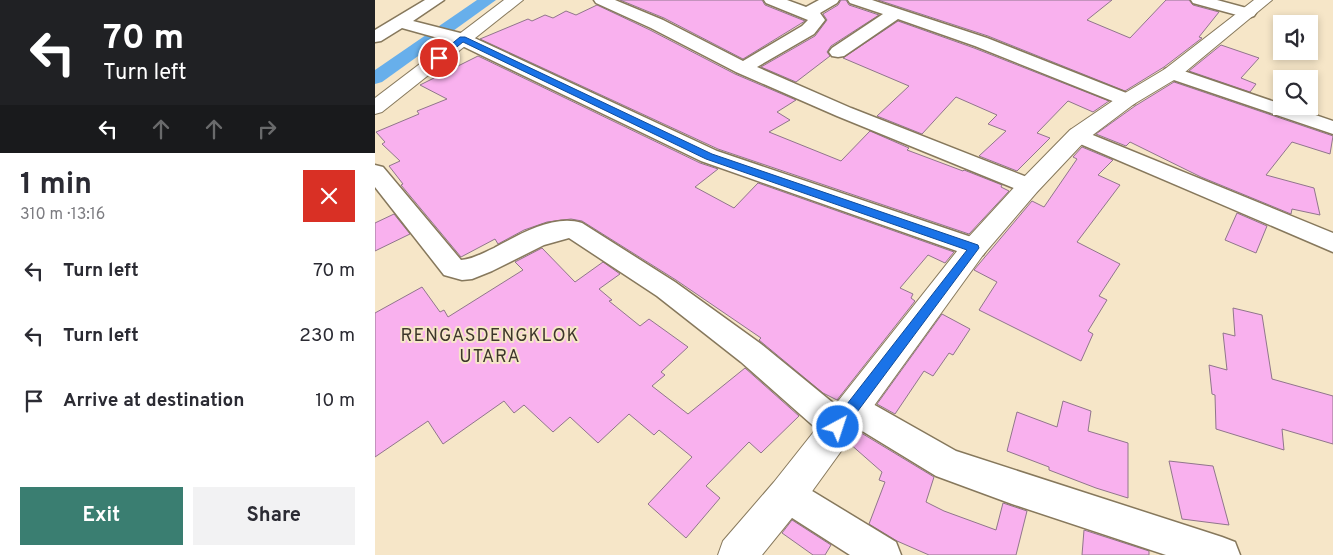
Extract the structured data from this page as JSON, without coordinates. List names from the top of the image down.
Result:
{
  "districts": ["RENGASDENGKLOK UTARA"],
  "page": {
    "turn": ["70 m", "Turn left"],
    "heading": ["1 min", "310 m · 13:16"],
    "list": [
      {
        "name": "Turn left",
        "value": "70 m"
      },
      {
        "name": "Turn left",
        "value": "230 m"
      },
      {
        "name": "Arrive at destination",
        "value": "10 m"
      }
    ],
    "buttons": ["Exit", "Share"]
  }
}
